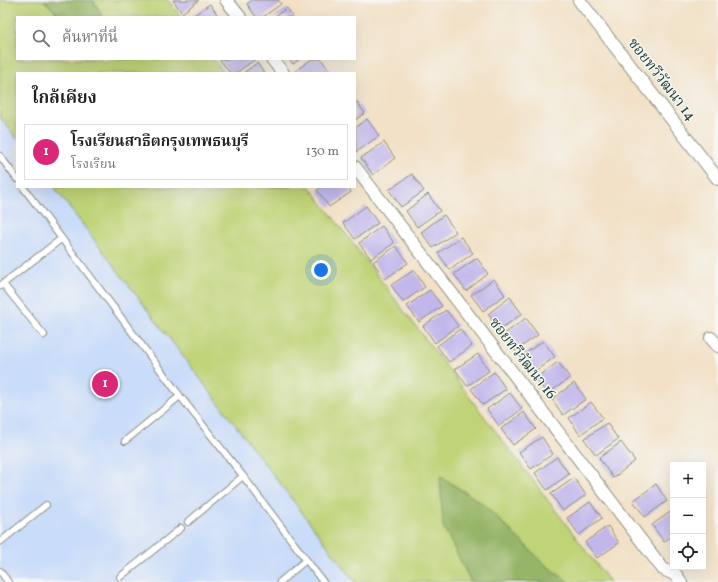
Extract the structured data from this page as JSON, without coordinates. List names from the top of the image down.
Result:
{
  "streets": {
    "street": ["ซอยทวีวัฒนา 14", "ซอยทวีวัฒนา 16"]
  },
  "page": {
    "search": "ค้นหาที่นี่",
    "heading": "ใกล้เคียง",
    "list": [
      {
        "mark": "1",
        "name": "โรงเรียนสาธิตกรุงเทพธนบุรี",
        "note": "โรงเรียน",
        "value": "130 m"
      }
    ],
    "pins": "1",
    "map_buttons": ["+", "−"]
  }
}
